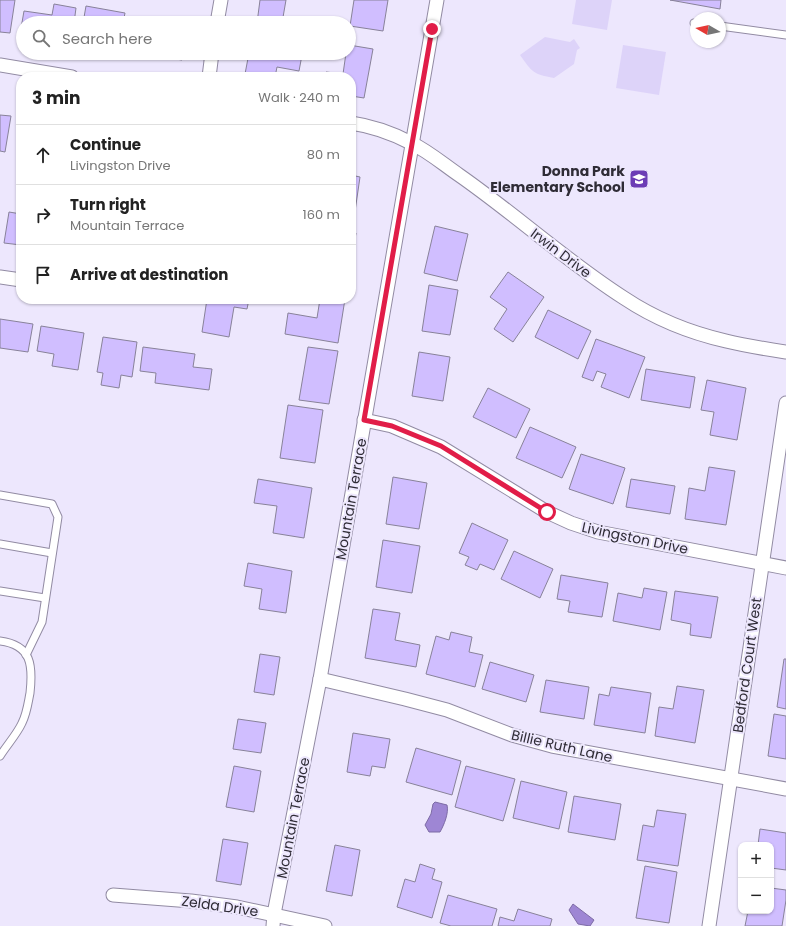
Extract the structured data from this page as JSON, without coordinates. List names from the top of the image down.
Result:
{
  "streets": {
    "street": [
      "Irwin Drive",
      "Mountain Terrace",
      "Livingston Drive",
      "Bedford Court West",
      "Billie Ruth Lane",
      "Zelda Drive"
    ]
  },
  "crossings": [
    ["Irwin Drive", "Mountain Terrace"],
    ["Mountain Terrace", "Livingston Drive"],
    ["Mountain Terrace", "Billie Ruth Lane"],
    ["Mountain Terrace", "Zelda Drive"],
    ["Livingston Drive", "Bedford Court West"],
    ["Bedford Court West", "Billie Ruth Lane"]
  ],
  "places": {
    "school or university": ["Donna Park Elementary School"]
  },
  "north": "left",
  "page": {
    "search": "Search here",
    "heading": ["3 min", "Walk · 240 m"],
    "list": [
      ["Continue", "Livingston Drive", "80 m"],
      ["Turn right", "Mountain Terrace", "160 m"],
      "Arrive at destination"
    ],
    "map_buttons": ["+", "−"]
  }
}
